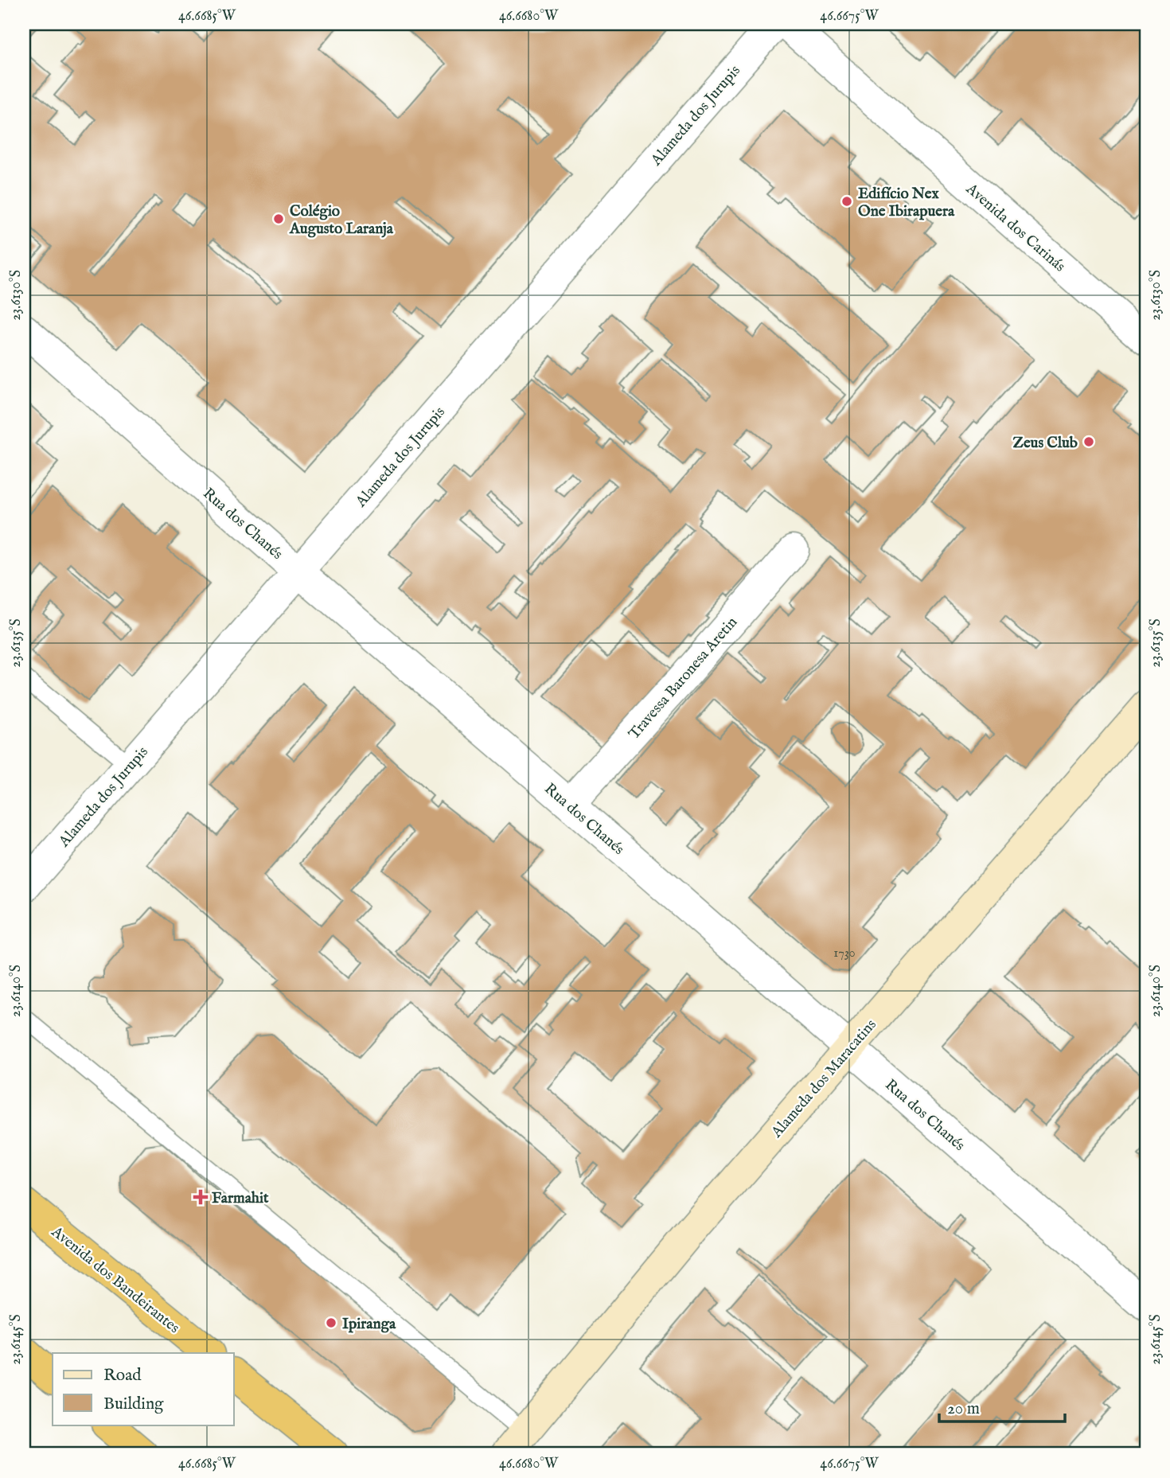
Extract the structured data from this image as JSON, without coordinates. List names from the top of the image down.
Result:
{
  "streets": {
    "highway": ["Avenida dos Bandeirantes"],
    "main road": ["Alameda dos Maracatins"],
    "street": [
      "Alameda dos Jurupis",
      "Avenida dos Carinás",
      "Rua dos Chanés",
      "Travessa Baronesa Aretin"
    ]
  },
  "crossings": [
    ["Alameda dos Jurupis", "Rua dos Chanés"],
    ["Rua dos Chanés", "Travessa Baronesa Aretin"],
    ["Rua dos Chanés", "Alameda dos Maracatins"]
  ],
  "places": {
    "other": [
      "Edifício Nex One Ibirapuera",
      "Colégio Augusto Laranja",
      "Zeus Club",
      "Ipiranga"
    ],
    "health": ["Farmahit"]
  },
  "house_numbers": ["1730"],
  "legend": ["Road", "Building"],
  "scale_bar": "20 m",
  "coordinates": [
    "46.6685°W",
    "46.6680°W",
    "46.6675°W",
    "23.6130°S",
    "23.6135°S",
    "23.6140°S",
    "23.6145°S"
  ]
}
